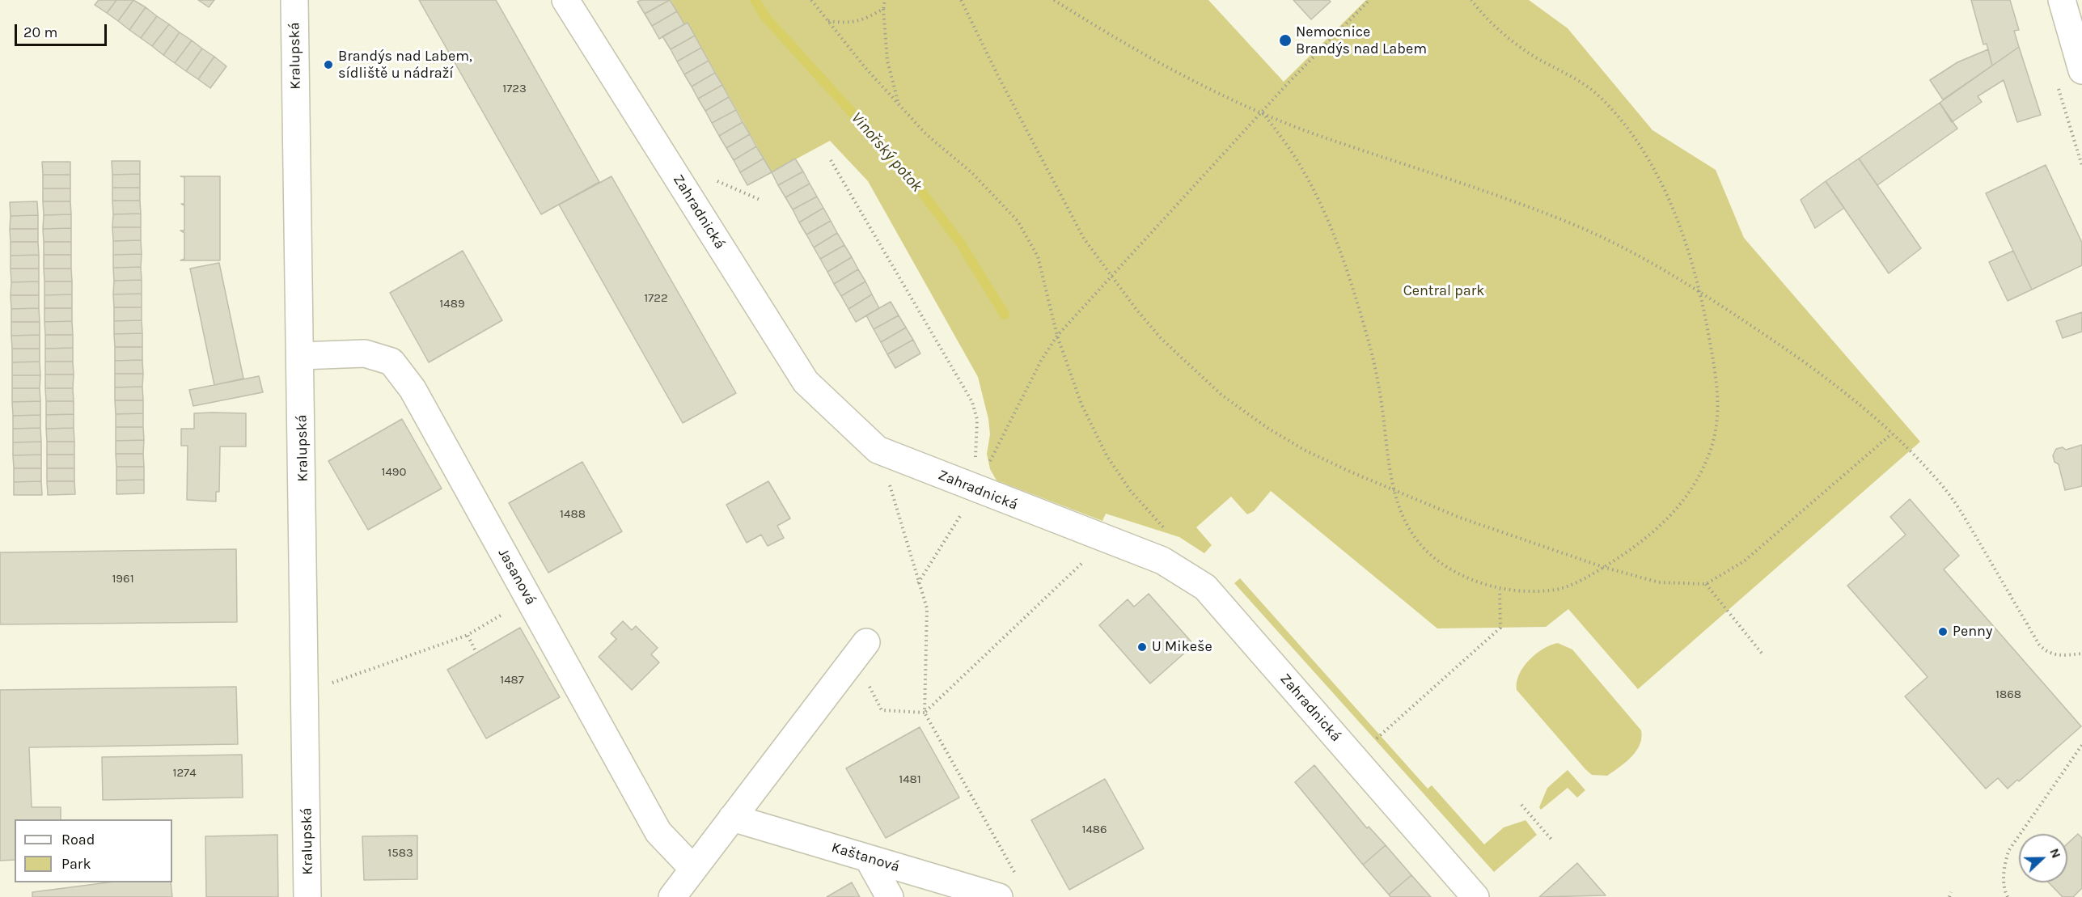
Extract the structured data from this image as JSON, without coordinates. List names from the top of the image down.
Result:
{
  "streets": {
    "street": [
      "Kralupská",
      "Zahradnická",
      "Jasanová",
      "Kaštanová"
    ]
  },
  "crossings": [
    ["Kralupská", "Jasanová"]
  ],
  "water": ["Vinořský potok"],
  "parks": ["Central park"],
  "places": [
    "Nemocnice Brandýs nad Labem",
    "Brandýs nad Labem, sídliště u nádraží",
    "Penny",
    "U Mikeše"
  ],
  "house_numbers": [
    "1723",
    "1722",
    "1489",
    "1490",
    "1488",
    "1961",
    "1487",
    "1868",
    "1274",
    "1481",
    "1486",
    "1583"
  ],
  "legend": ["Road", "Park"],
  "scale_bar": "20 m",
  "north": "right"
}
